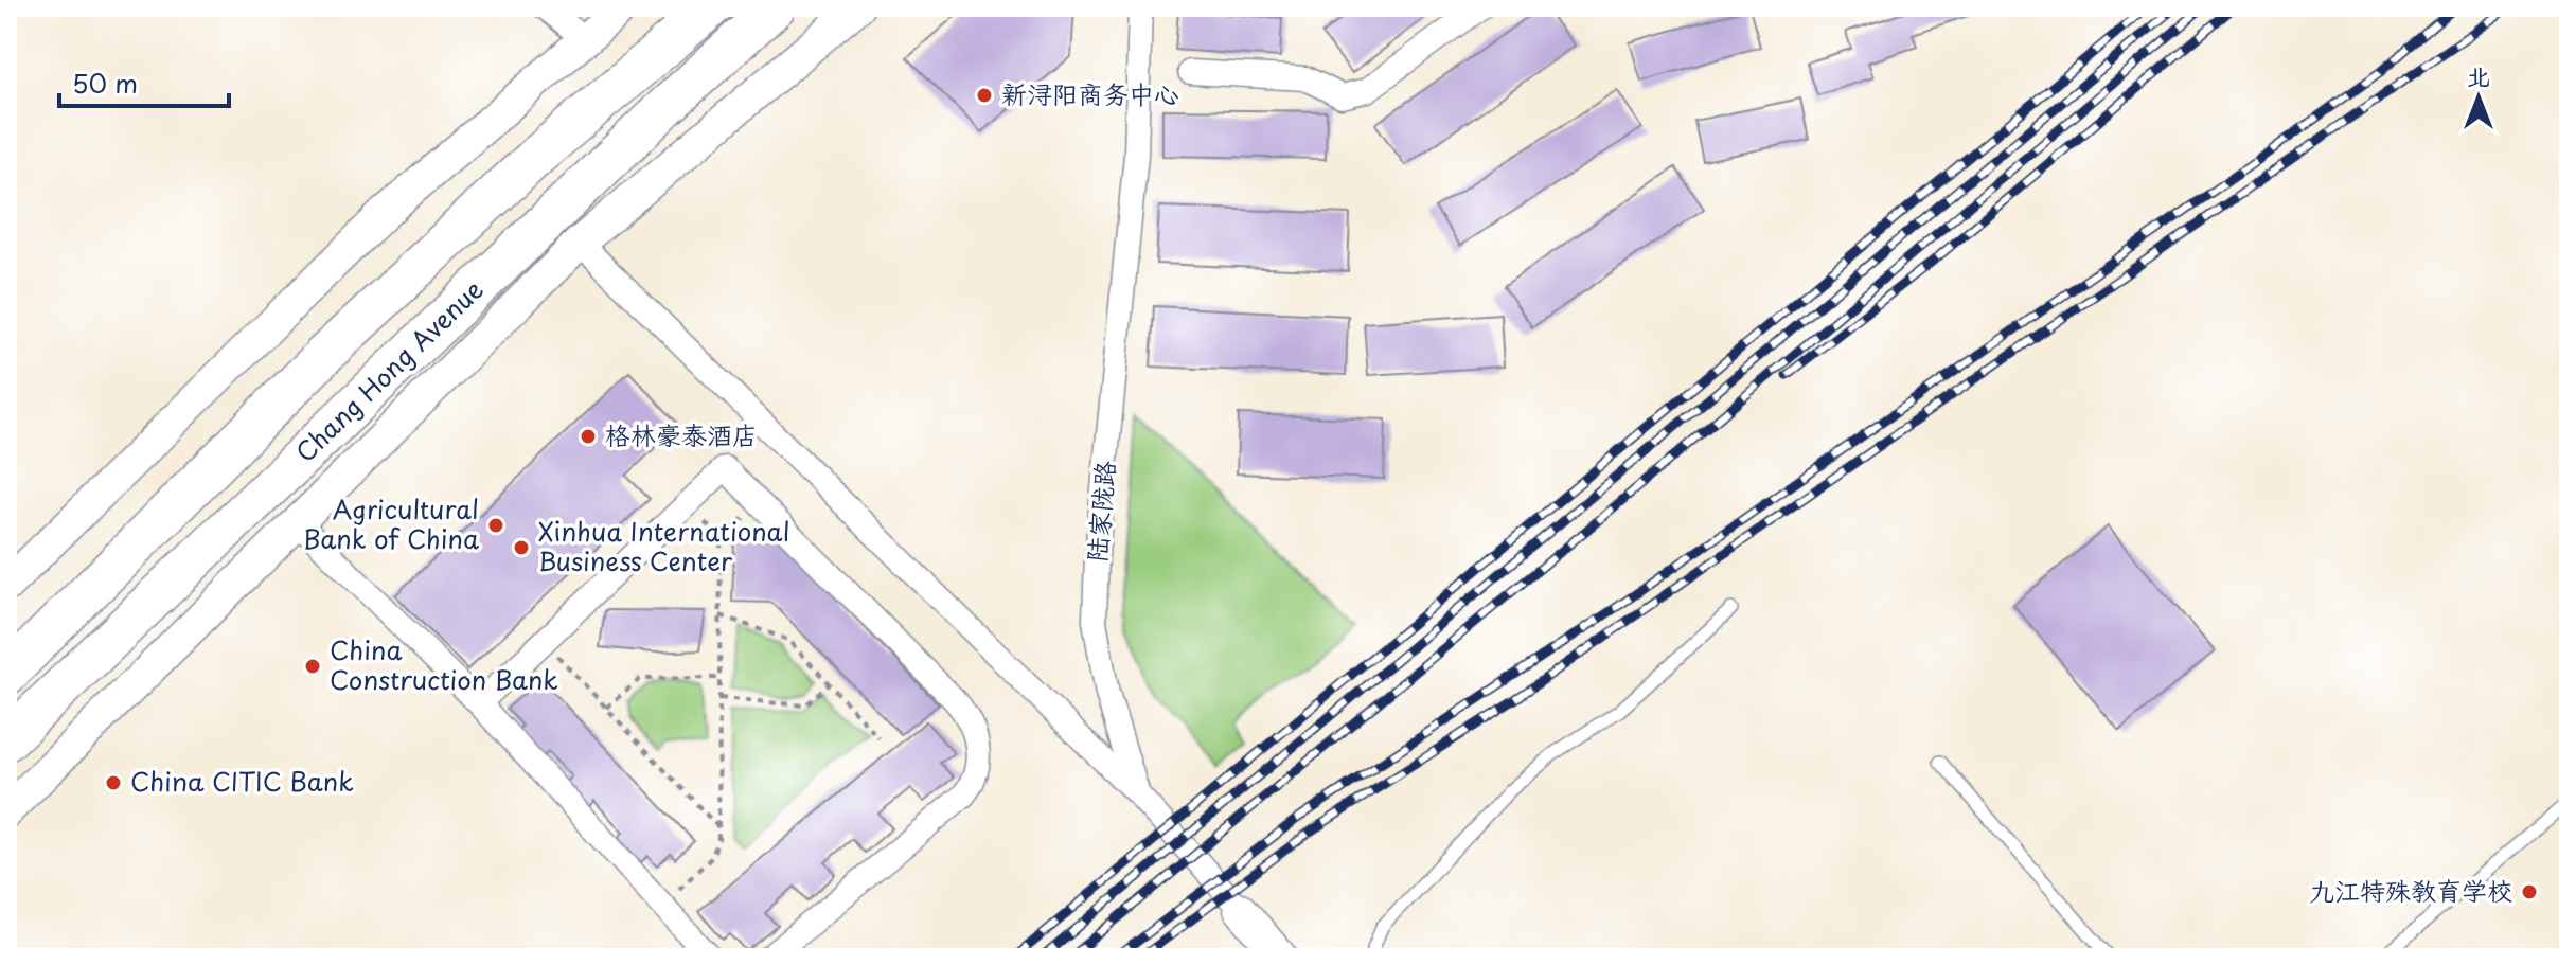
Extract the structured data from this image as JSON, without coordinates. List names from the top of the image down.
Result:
{
  "streets": {
    "highway": ["Chang Hong Avenue"],
    "street": ["陆家陇路"]
  },
  "places": [
    "新浔阳商务中心",
    "格林豪泰酒店",
    "Agricultural Bank of China",
    "Xinhua International Business Center",
    "China Construction Bank",
    "China CITIC Bank",
    "九江特殊教育学校"
  ],
  "scale_bar": "50 m",
  "north": "top"
}
